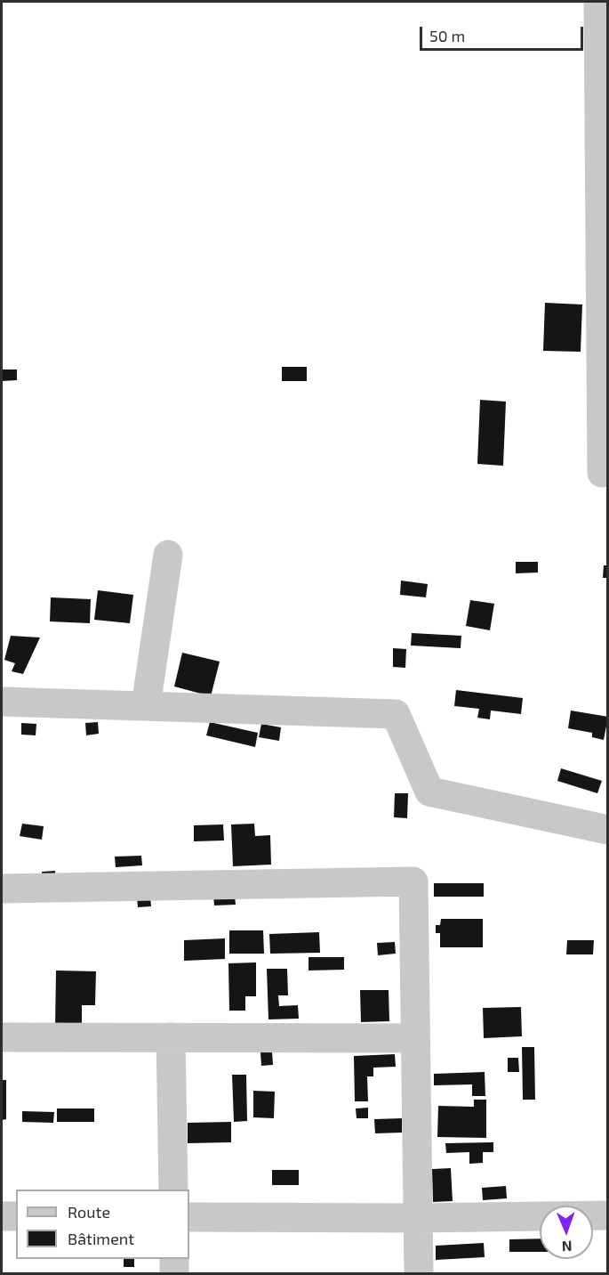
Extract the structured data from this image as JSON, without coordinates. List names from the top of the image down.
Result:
{
  "legend": ["Route", "Bâtiment"],
  "scale_bar": "50 m",
  "north": "bottom"
}
